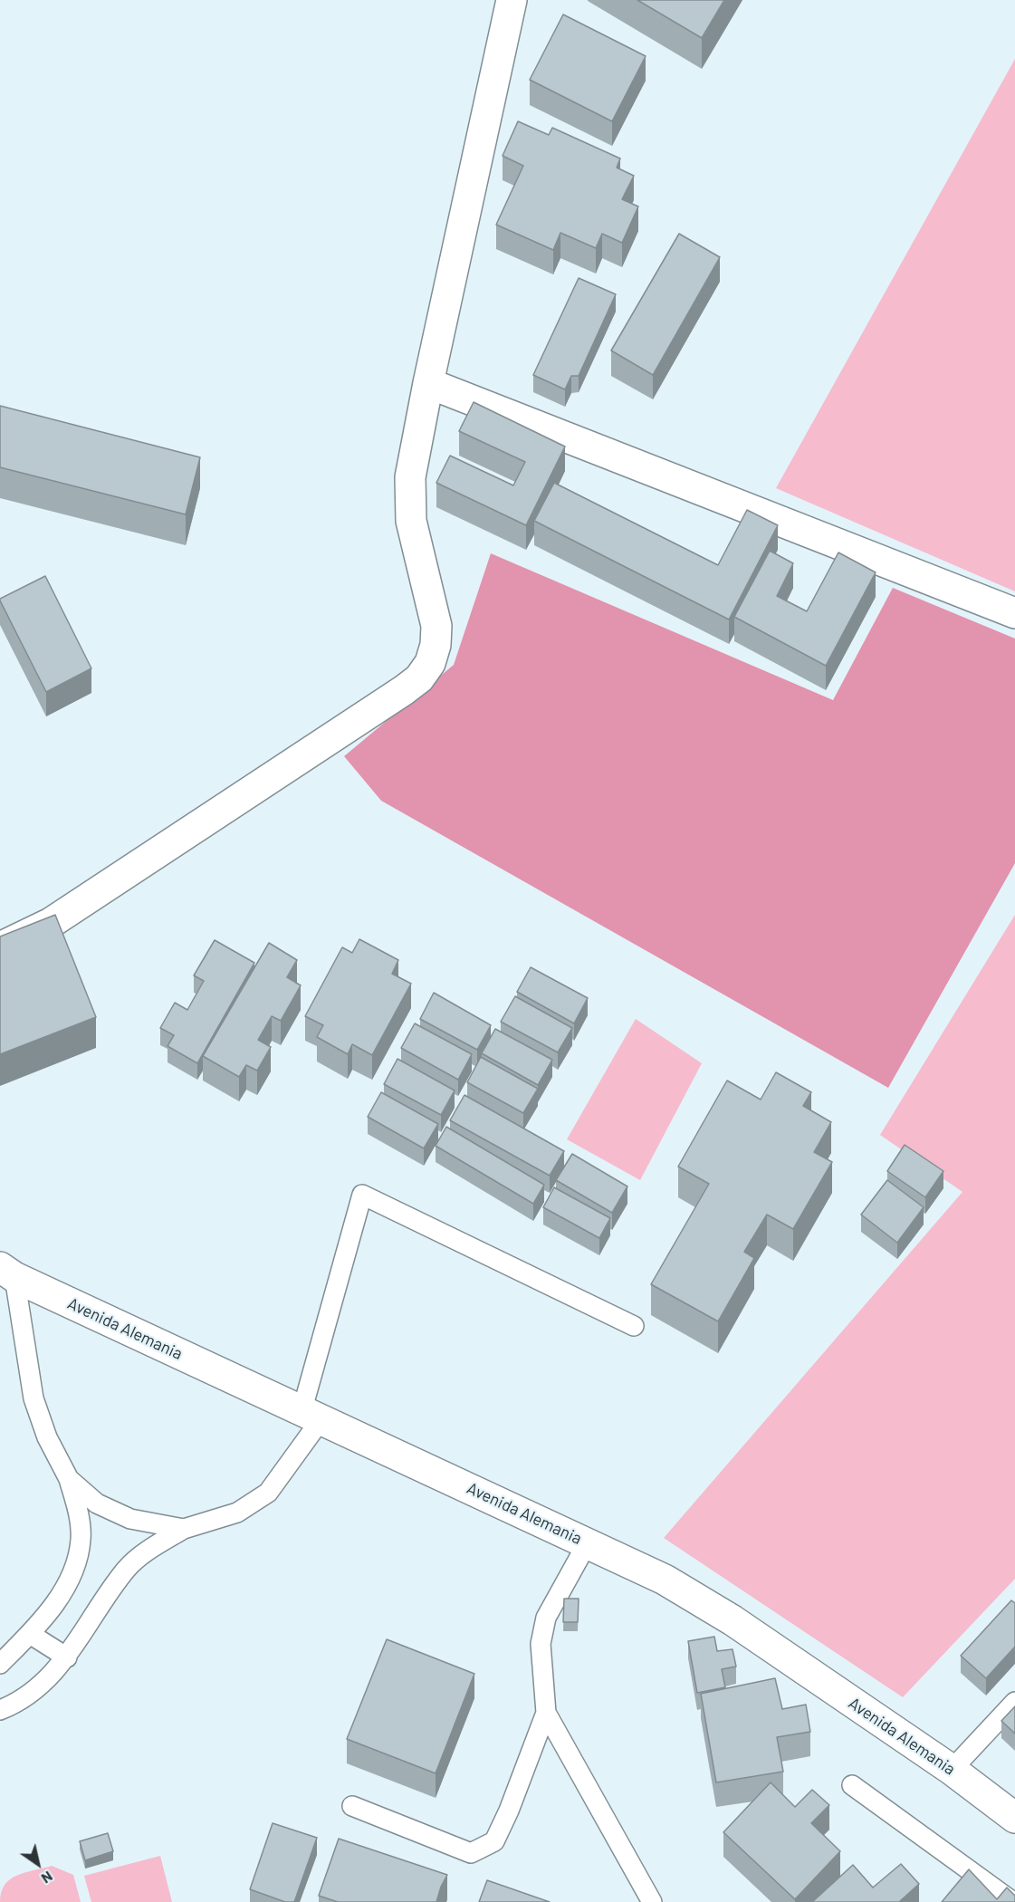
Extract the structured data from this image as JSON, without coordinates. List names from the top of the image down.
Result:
{
  "streets": {
    "street": ["Avenida Alemania"]
  },
  "north": "bottom right"
}
